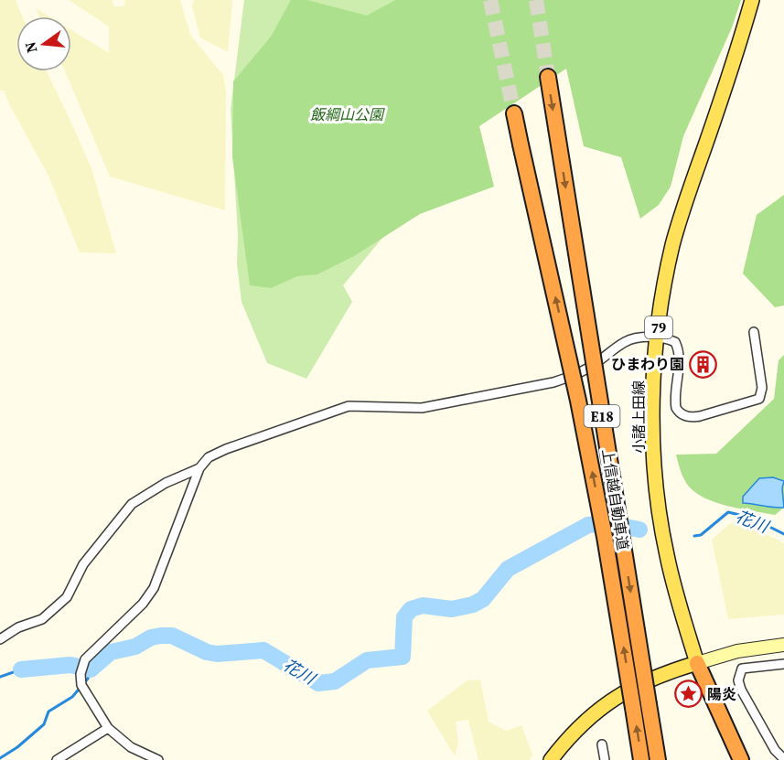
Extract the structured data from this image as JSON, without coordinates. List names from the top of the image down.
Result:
{
  "streets": {
    "highway": ["E18", "上信越自動車道"],
    "main road": ["79", "小諸上田線"]
  },
  "water": ["花川"],
  "parks": ["飯綱山公園"],
  "places": {
    "building": ["ひまわり園"],
    "place": ["陽炎"]
  },
  "north": "left"
}
